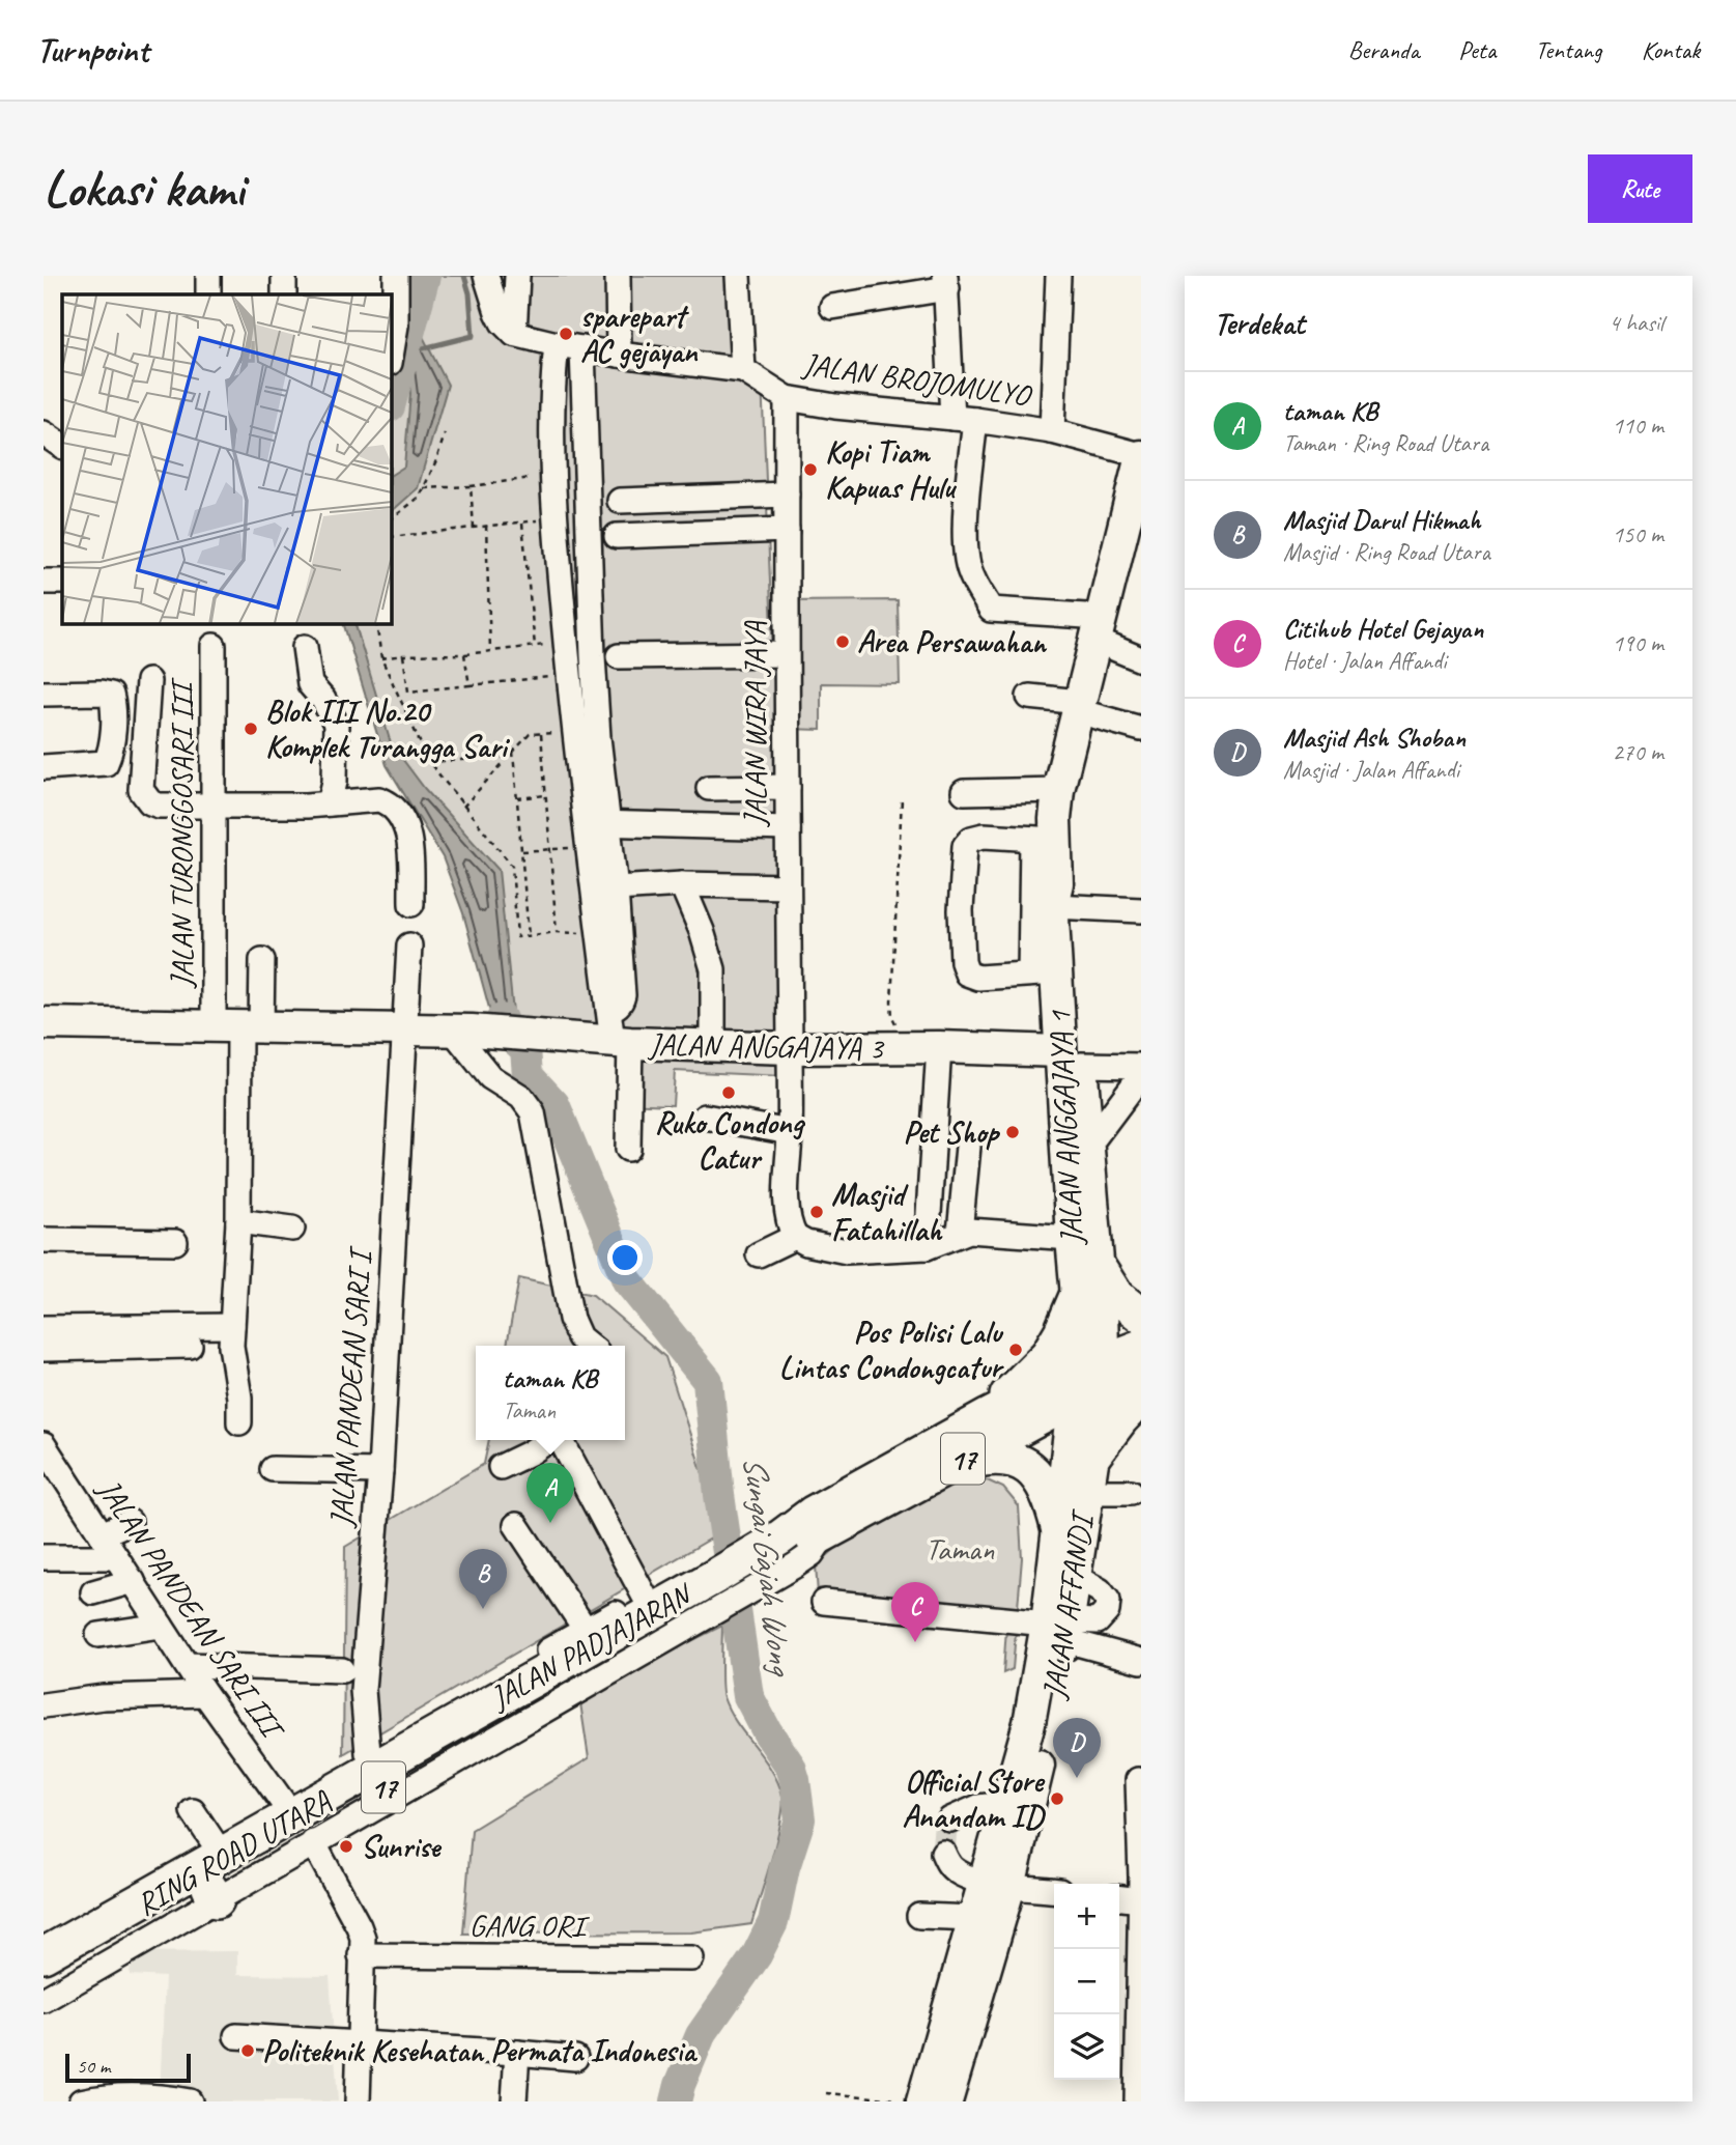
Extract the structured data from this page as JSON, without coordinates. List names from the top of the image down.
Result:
{
  "streets": {
    "highway": ["17", "JALAN PADJAJARAN"],
    "main road": ["JALAN ANGGAJAYA 3", "JALAN ANGGAJAYA 1", "JALAN AFFANDI"],
    "street": [
      "JALAN BROJOMULYO",
      "JALAN WIRA JAYA",
      "JALAN TURONGGOSARI III",
      "JALAN PANDEAN SARI I",
      "JALAN PANDEAN SARI III",
      "RING ROAD UTARA",
      "GANG ORI"
    ]
  },
  "crossings": [
    ["JALAN BROJOMULYO", "JALAN WIRA JAYA"],
    ["JALAN BROJOMULYO", "JALAN ANGGAJAYA 1"],
    ["JALAN WIRA JAYA", "JALAN ANGGAJAYA 3"],
    ["JALAN TURONGGOSARI III", "JALAN ANGGAJAYA 3"],
    ["JALAN ANGGAJAYA 3", "JALAN ANGGAJAYA 1"],
    ["JALAN ANGGAJAYA 3", "JALAN PANDEAN SARI I"],
    ["JALAN ANGGAJAYA 1", "JALAN AFFANDI"],
    ["JALAN ANGGAJAYA 1", "JALAN PADJAJARAN"],
    ["JALAN PANDEAN SARI I", "RING ROAD UTARA"],
    ["JALAN PANDEAN SARI III", "RING ROAD UTARA"],
    ["JALAN AFFANDI", "JALAN PADJAJARAN"],
    ["JALAN PADJAJARAN", "RING ROAD UTARA"]
  ],
  "water": ["Sungai Gajah Wong"],
  "parks": ["Taman"],
  "places": [
    "sparepart AC gejayan",
    "Kopi Tiam Kapuas Hulu",
    "Area Persawahan",
    "Blok III No.20 Komplek Turangga Sari",
    "Ruko Condong Catur",
    "Pet Shop",
    "Masjid Fatahillah",
    "Pos Polisi Lalu Lintas Condongcatur",
    "Official Store Anandam ID",
    "Sunrise",
    "Politeknik Kesehatan Permata Indonesia"
  ],
  "scale_bar": "50 m",
  "page": {
    "header": "Turnpoint",
    "nav": [
      "Beranda",
      "Peta",
      "Tentang",
      "Kontak"
    ],
    "buttons": "Rute",
    "title": "Lokasi kami",
    "heading": ["Terdekat", "4 hasil"],
    "list": [
      {
        "mark": "A",
        "name": "taman KB",
        "note": "Taman · Ring Road Utara",
        "value": "110 m"
      },
      {
        "mark": "B",
        "name": "Masjid Darul Hikmah",
        "note": "Masjid · Ring Road Utara",
        "value": "150 m"
      },
      {
        "mark": "C",
        "name": "Citihub Hotel Gejayan",
        "note": "Hotel · Jalan Affandi",
        "value": "190 m"
      },
      {
        "mark": "D",
        "name": "Masjid Ash Shoban",
        "note": "Masjid · Jalan Affandi",
        "value": "270 m"
      }
    ],
    "popup": ["taman KB", "Taman"],
    "pins": [
      "A",
      "B",
      "C",
      "D"
    ],
    "map_buttons": ["+", "−"],
    "scale": "50 m"
  }
}
